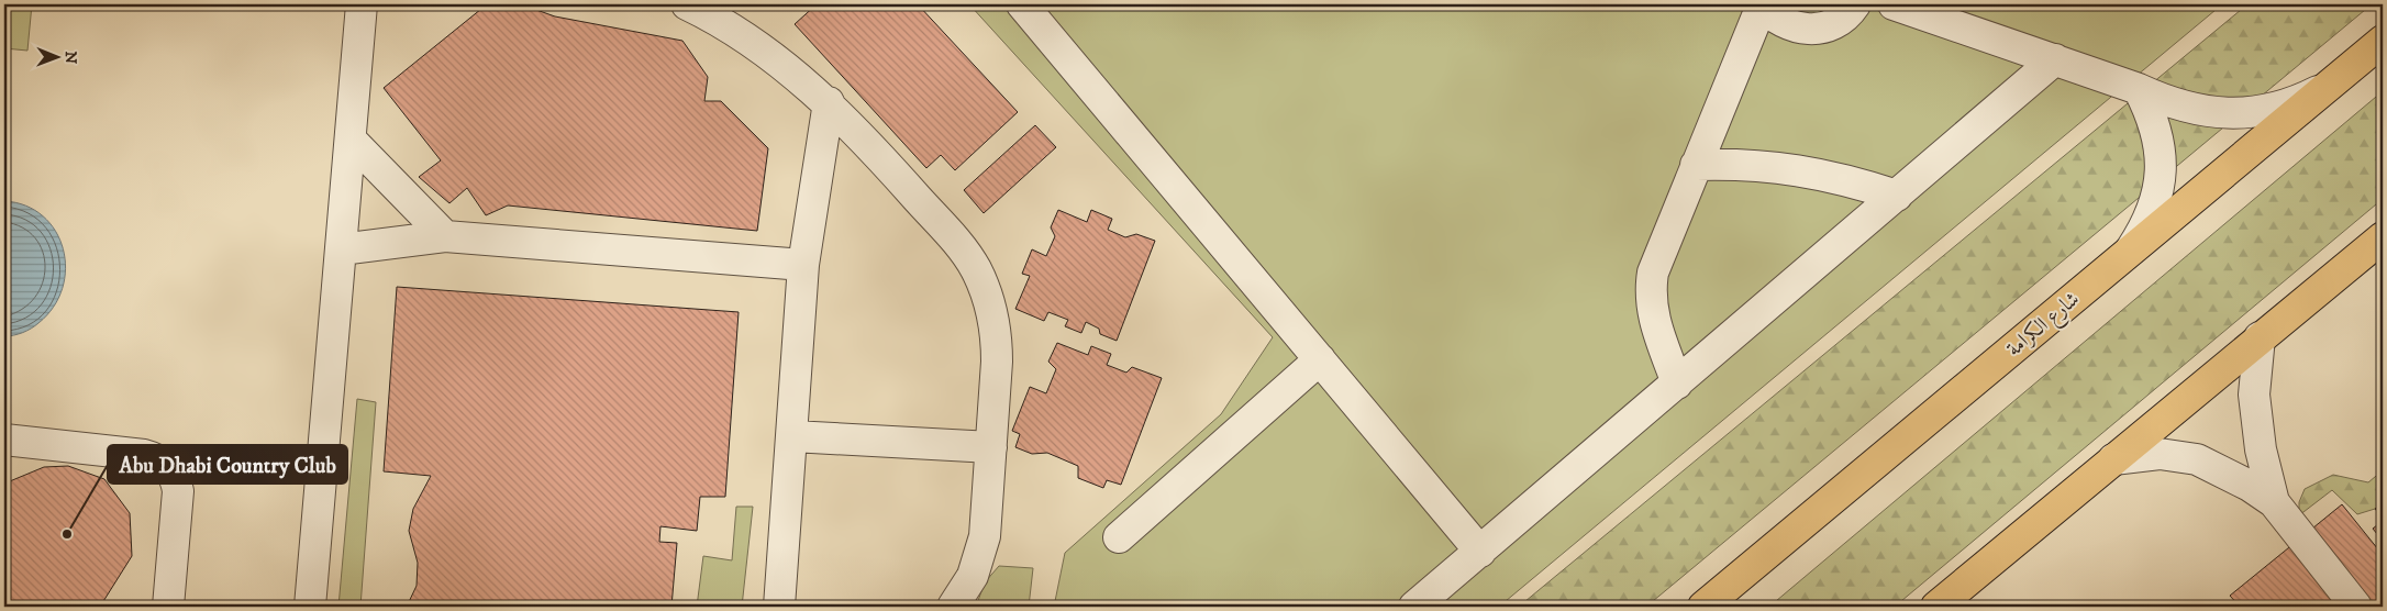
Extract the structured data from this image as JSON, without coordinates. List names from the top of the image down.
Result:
{
  "streets": {
    "main road": ["شارع الكرامة"]
  },
  "places": ["Abu Dhabi Country Club"],
  "north": "right"
}
